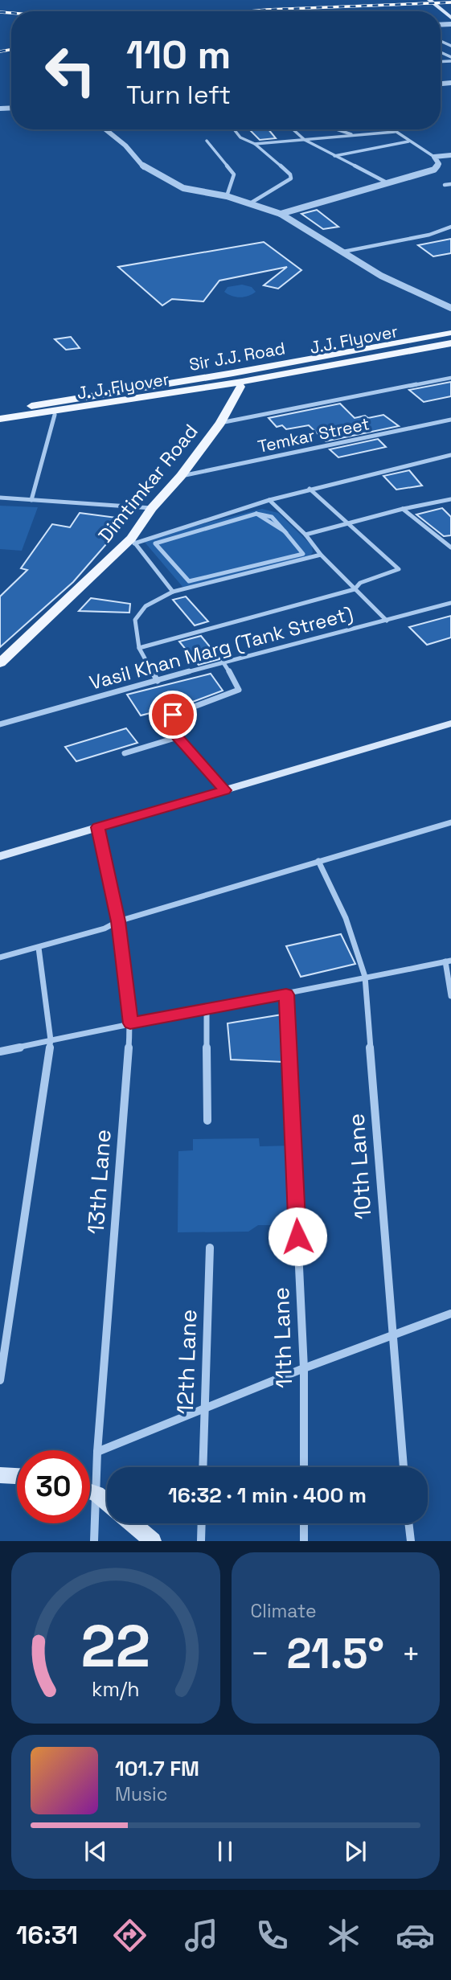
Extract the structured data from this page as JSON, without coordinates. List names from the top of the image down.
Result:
{
  "streets": {
    "main road": [
      "J.J. Flyover",
      "Sir J.J. Road",
      "J. J. Flyover",
      "Dimtimkar Road"
    ],
    "street": [
      "Temkar Street",
      "Vasil Khan Marg (Tank Street)",
      "10th Lane",
      "13th Lane",
      "11th Lane",
      "12th Lane"
    ]
  },
  "crossings": [
    ["J.J. Flyover", "Sir J.J. Road"],
    ["J.J. Flyover", "J. J. Flyover"],
    ["J.J. Flyover", "Dimtimkar Road"],
    ["Sir J.J. Road", "J. J. Flyover"],
    ["Sir J.J. Road", "Dimtimkar Road"],
    ["J. J. Flyover", "Dimtimkar Road"],
    ["Temkar Street", "Dimtimkar Road"]
  ],
  "page": {
    "turn": ["110 m", "Turn left"],
    "limit": "30",
    "trip": "16:32 · 1 min · 400 m",
    "tile": "Climate",
    "heat": ["−", "21.5°", "+"],
    "song": ["101.7 FM", "Music"],
    "tabs": "16:31",
    "gauge": ["22", "km/h"]
  }
}
